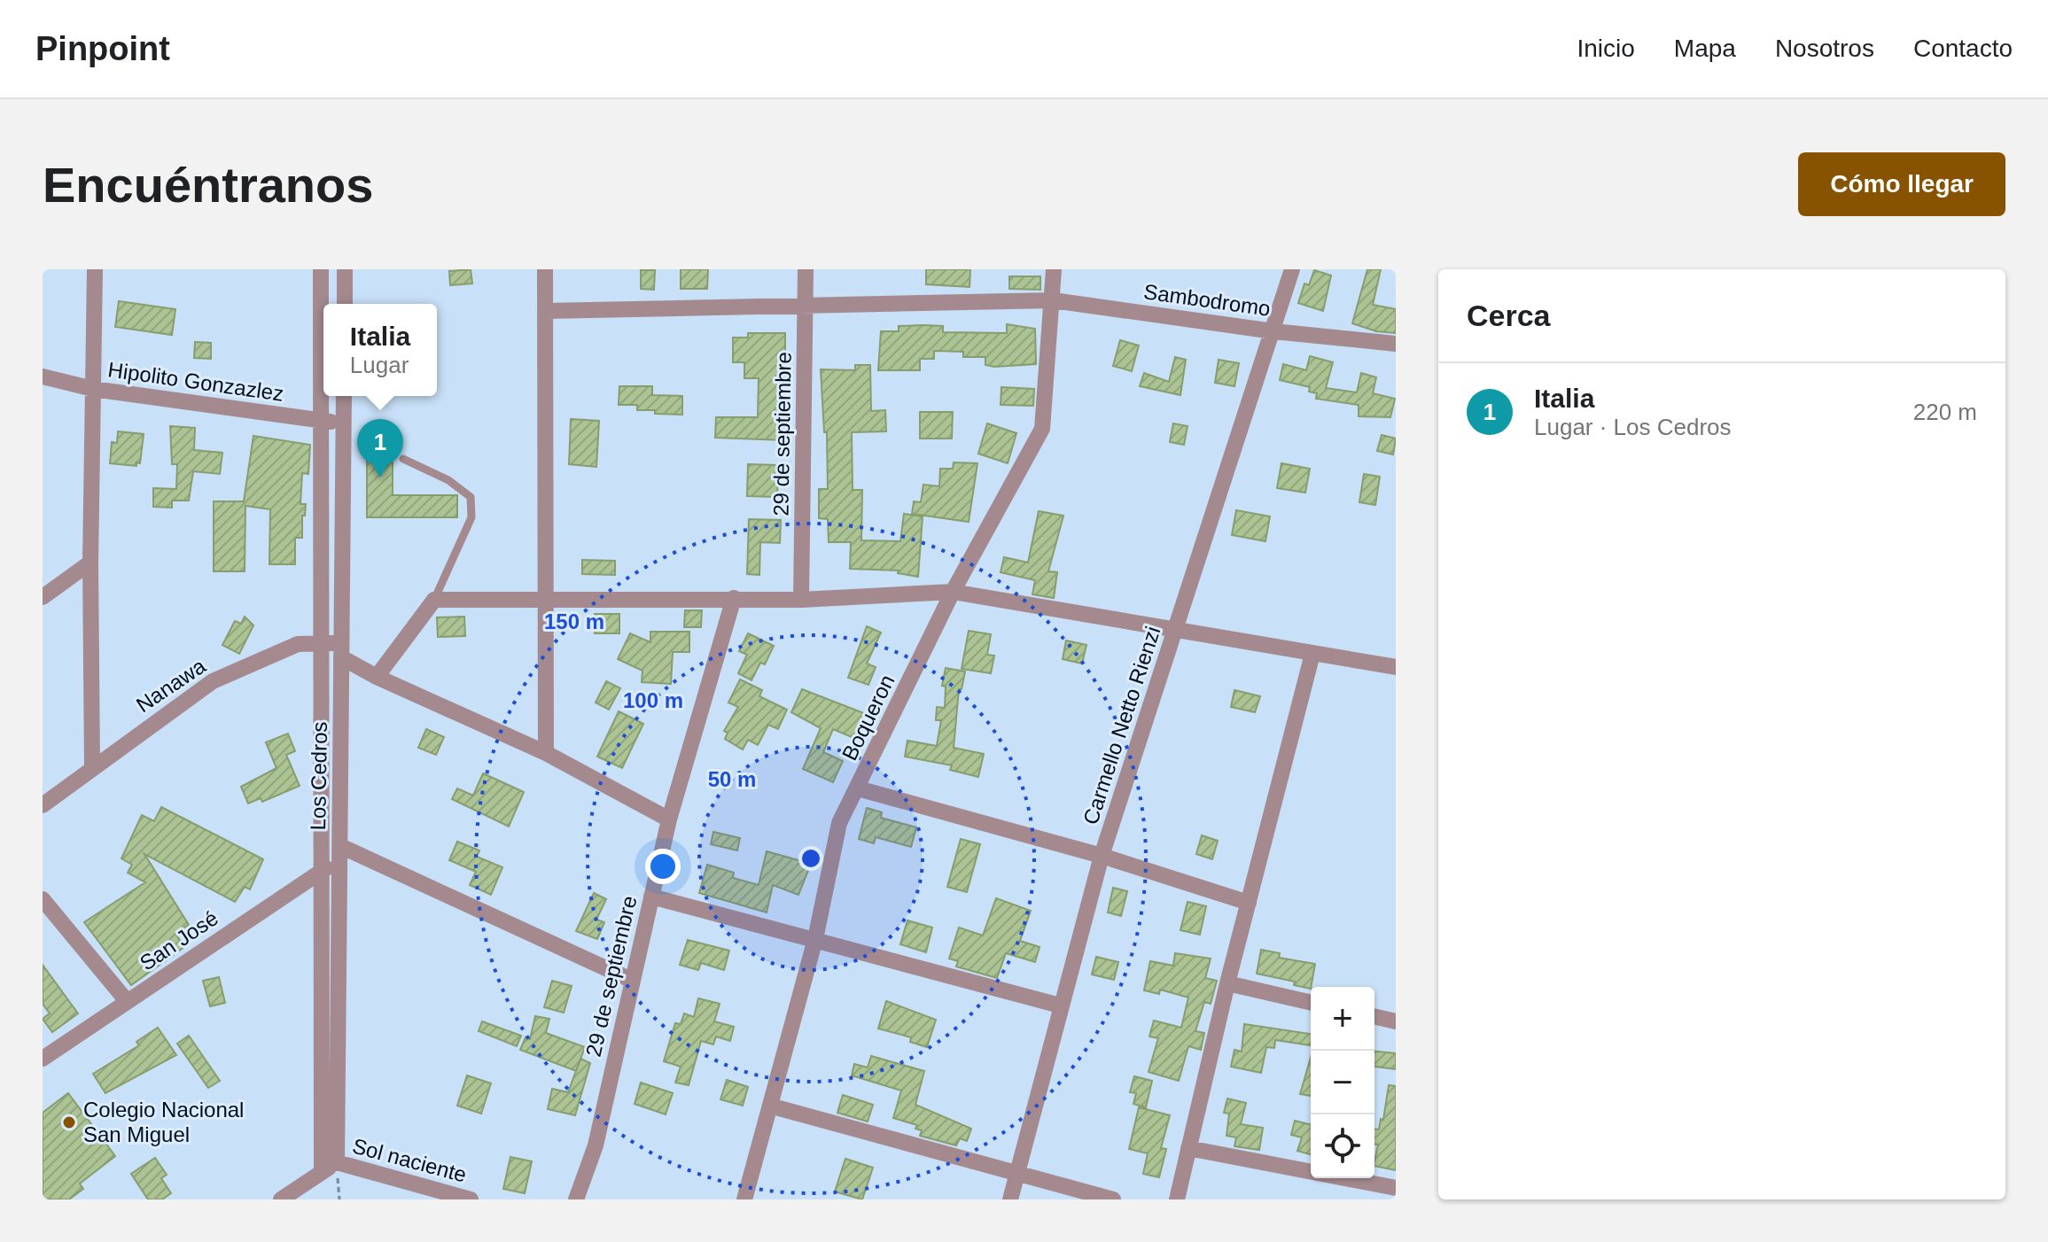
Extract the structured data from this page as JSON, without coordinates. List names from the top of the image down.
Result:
{
  "streets": {
    "street": [
      "Sambodromo",
      "Hipolito Gonzazlez",
      "29 de septiembre",
      "Nanawa",
      "Boqueron",
      "Carmello Netto Rienzi",
      "Los Cedros",
      "San José",
      "Sol naciente"
    ]
  },
  "crossings": [
    ["Sambodromo", "29 de septiembre"],
    ["Sambodromo", "Boqueron"],
    ["Sambodromo", "Carmello Netto Rienzi"],
    ["Hipolito Gonzazlez", "Los Cedros"],
    ["Nanawa", "Los Cedros"],
    ["Los Cedros", "San José"],
    ["Los Cedros", "Sol naciente"]
  ],
  "places": ["Colegio Nacional San Miguel"],
  "page": {
    "header": "Pinpoint",
    "nav": [
      "Inicio",
      "Mapa",
      "Nosotros",
      "Contacto"
    ],
    "buttons": "Cómo llegar",
    "title": "Encuéntranos",
    "heading": "Cerca",
    "popup": ["Italia", "Lugar"],
    "list": [
      {
        "mark": "1",
        "name": "Italia",
        "note": "Lugar · Los Cedros",
        "value": "220 m"
      }
    ],
    "pins": "1",
    "map_buttons": ["+", "−"]
  },
  "rings": ["150 m", "100 m", "50 m"]
}
